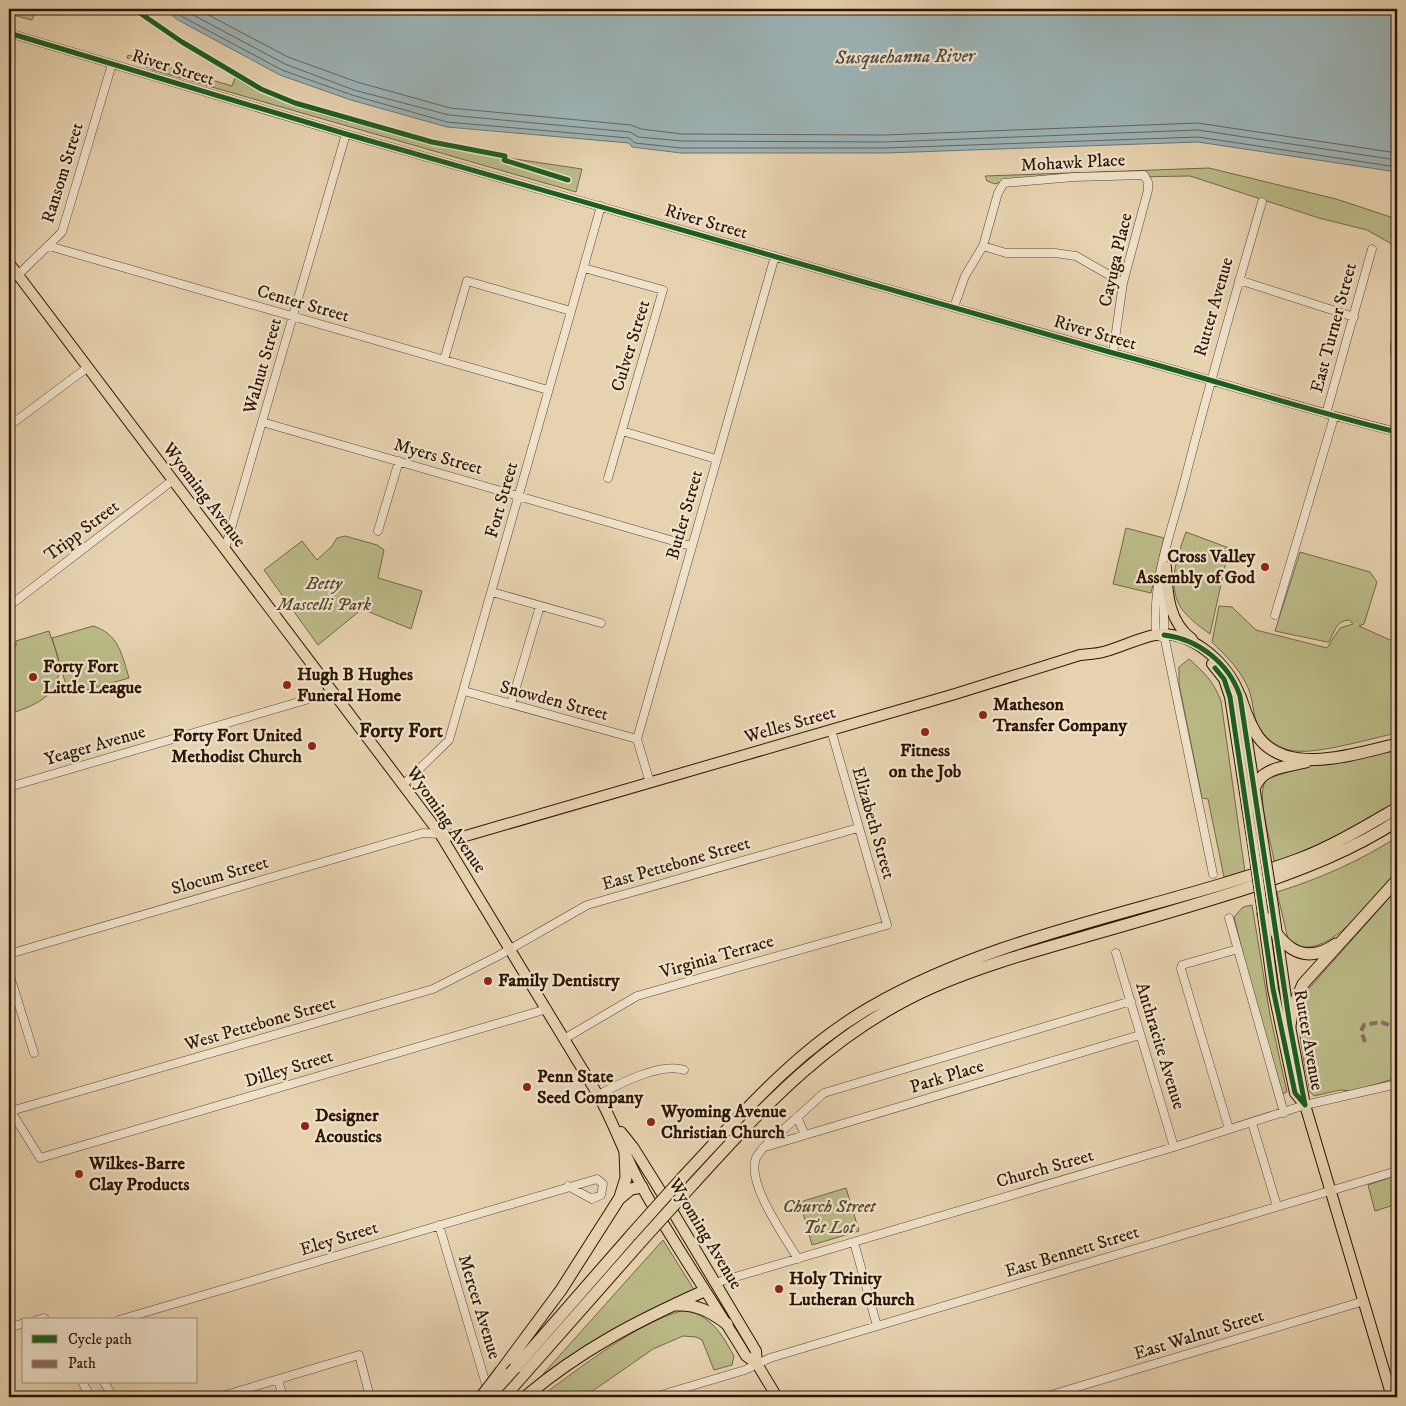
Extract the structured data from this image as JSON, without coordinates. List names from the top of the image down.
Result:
{
  "streets": {
    "main road": [
      "Rutter Avenue",
      "Wyoming Avenue",
      "Welles Street",
      "Church Street"
    ],
    "street": [
      "River Street",
      "Mohawk Place",
      "Ransom Street",
      "Cayuga Place",
      "Center Street",
      "East Turner Street",
      "Culver Street",
      "Walnut Street",
      "Myers Street",
      "Fort Street",
      "Butler Street",
      "Tripp Street",
      "Snowden Street",
      "Yeager Avenue",
      "Elizabeth Street",
      "East Pettebone Street",
      "Slocum Street",
      "Virginia Terrace",
      "West Pettebone Street",
      "Anthracite Avenue",
      "Dilley Street",
      "Park Place",
      "Eley Street",
      "East Bennett Street",
      "Mercer Avenue",
      "East Walnut Street"
    ]
  },
  "crossings": [
    ["River Street", "Ransom Street"],
    ["River Street", "Cayuga Place"],
    ["River Street", "Rutter Avenue"],
    ["River Street", "East Turner Street"],
    ["River Street", "Walnut Street"],
    ["River Street", "Fort Street"],
    ["River Street", "Butler Street"],
    ["Mohawk Place", "Cayuga Place"],
    ["Ransom Street", "Center Street"],
    ["Ransom Street", "Wyoming Avenue"],
    ["Center Street", "Walnut Street"],
    ["Center Street", "Fort Street"],
    ["Rutter Avenue", "Welles Street"],
    ["Rutter Avenue", "Church Street"],
    ["Rutter Avenue", "East Bennett Street"],
    ["Rutter Avenue", "East Walnut Street"],
    ["Culver Street", "Fort Street"],
    ["Walnut Street", "Myers Street"],
    ["Walnut Street", "Wyoming Avenue"],
    ["Myers Street", "Fort Street"],
    ["Myers Street", "Butler Street"],
    ["Wyoming Avenue", "Fort Street"],
    ["Wyoming Avenue", "Tripp Street"],
    ["Wyoming Avenue", "Welles Street"],
    ["Wyoming Avenue", "Yeager Avenue"],
    ["Wyoming Avenue", "East Pettebone Street"],
    ["Wyoming Avenue", "Slocum Street"],
    ["Wyoming Avenue", "Virginia Terrace"],
    ["Wyoming Avenue", "West Pettebone Street"],
    ["Wyoming Avenue", "Dilley Street"],
    ["Wyoming Avenue", "Church Street"],
    ["Wyoming Avenue", "East Bennett Street"],
    ["Fort Street", "Snowden Street"],
    ["Butler Street", "Snowden Street"],
    ["Welles Street", "Elizabeth Street"],
    ["Welles Street", "Slocum Street"],
    ["Elizabeth Street", "East Pettebone Street"],
    ["Elizabeth Street", "Virginia Terrace"],
    ["East Pettebone Street", "West Pettebone Street"],
    ["West Pettebone Street", "Dilley Street"],
    ["Anthracite Avenue", "Park Place"],
    ["Anthracite Avenue", "Church Street"],
    ["Eley Street", "Mercer Avenue"]
  ],
  "districts": ["Forty Fort"],
  "water": ["Susquehanna River"],
  "parks": ["Betty Mascelli Park", "Church Street Tot Lot"],
  "places": [
    "Cross Valley Assembly of God",
    "Forty Fort Little League",
    "Hugh B Hughes Funeral Home",
    "Matheson Transfer Company",
    "Fitness on the Job",
    "Forty Fort United Methodist Church",
    "Family Dentistry",
    "Penn State Seed Company",
    "Wyoming Avenue Christian Church",
    "Designer Acoustics",
    "Wilkes-Barre Clay Products",
    "Holy Trinity Lutheran Church"
  ],
  "legend": ["Cycle path", "Path"]
}
